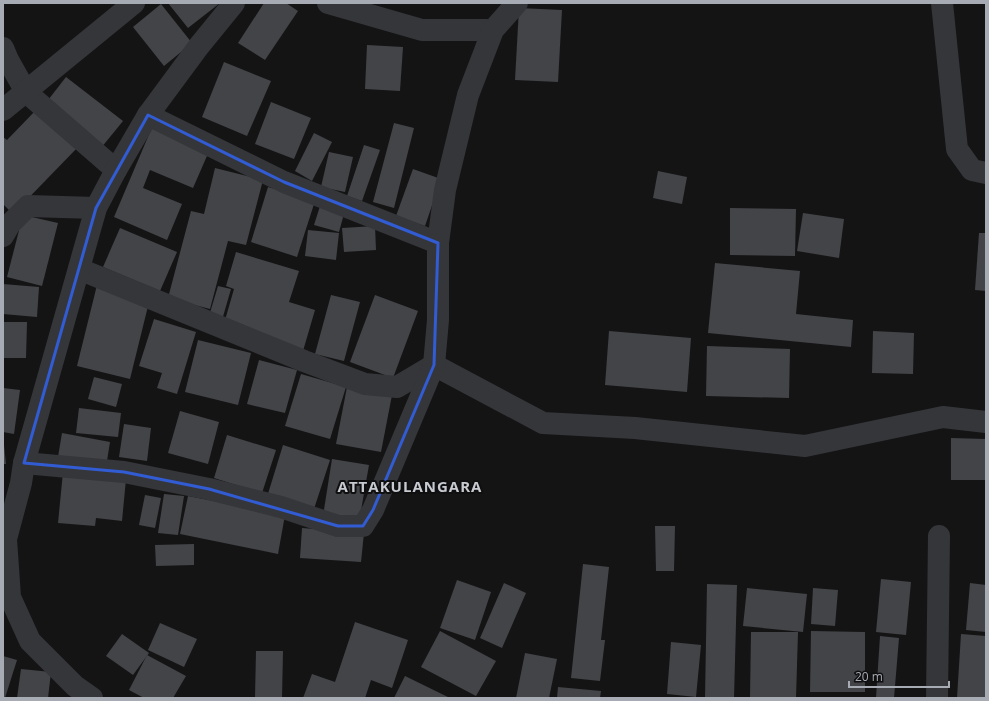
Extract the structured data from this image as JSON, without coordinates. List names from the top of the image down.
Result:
{
  "districts": ["ATTAKULANGARA"],
  "scale_bar": "20 m"
}
